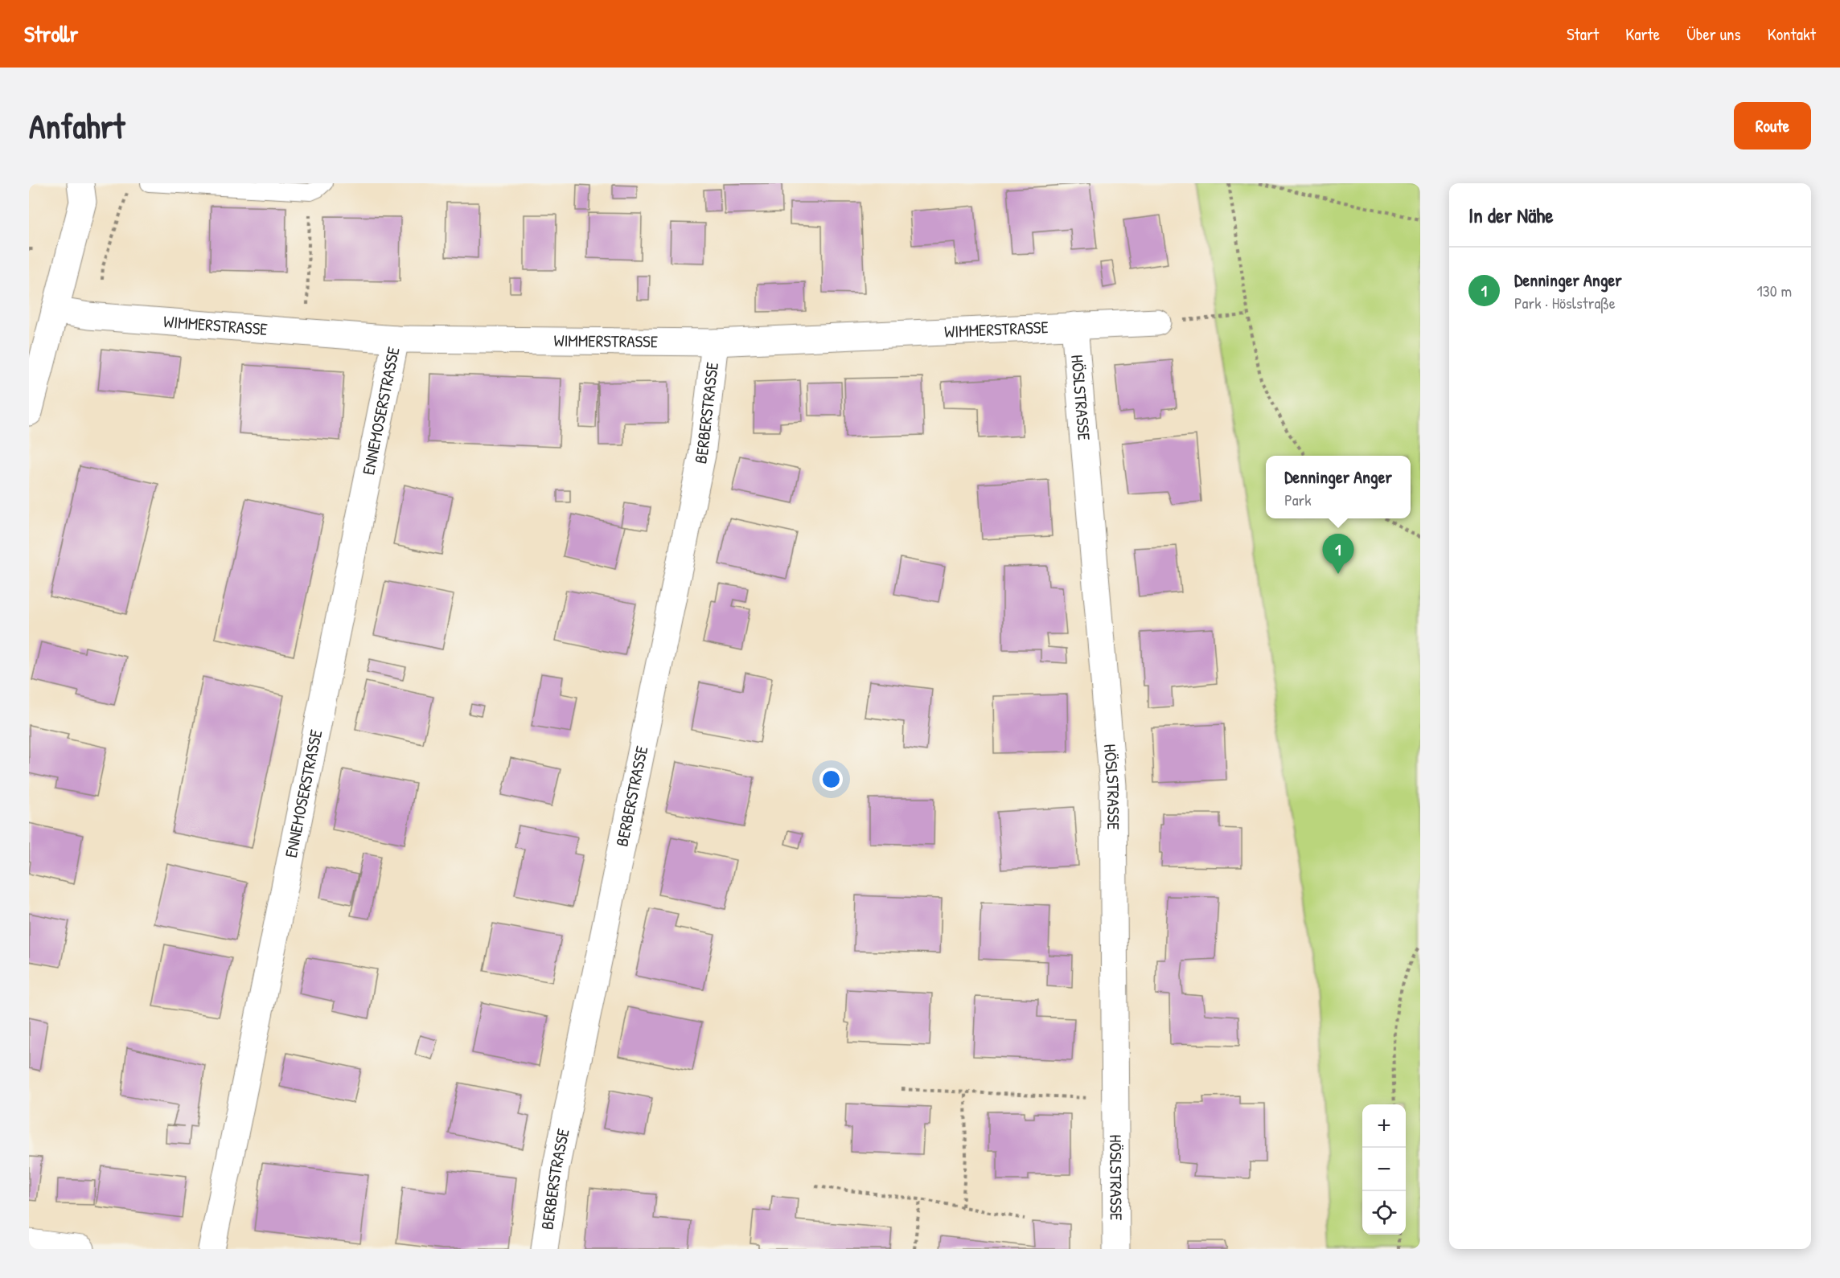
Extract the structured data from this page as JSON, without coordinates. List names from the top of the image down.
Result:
{
  "streets": {
    "street": [
      "WIMMERSTRASSE",
      "HÖSLSTRASSE",
      "ENNEMOSERSTRASSE",
      "BERBERSTRASSE"
    ]
  },
  "crossings": [
    ["WIMMERSTRASSE", "HÖSLSTRASSE"],
    ["WIMMERSTRASSE", "ENNEMOSERSTRASSE"],
    ["WIMMERSTRASSE", "BERBERSTRASSE"]
  ],
  "page": {
    "header": "Strollr",
    "nav": [
      "Start",
      "Karte",
      "Über uns",
      "Kontakt"
    ],
    "buttons": "Route",
    "title": "Anfahrt",
    "heading": "In der Nähe",
    "list": [
      {
        "mark": "1",
        "name": "Denninger Anger",
        "note": "Park · Höslstraße",
        "value": "130 m"
      }
    ],
    "popup": ["Denninger Anger", "Park"],
    "pins": "1",
    "map_buttons": ["+", "−"]
  }
}
